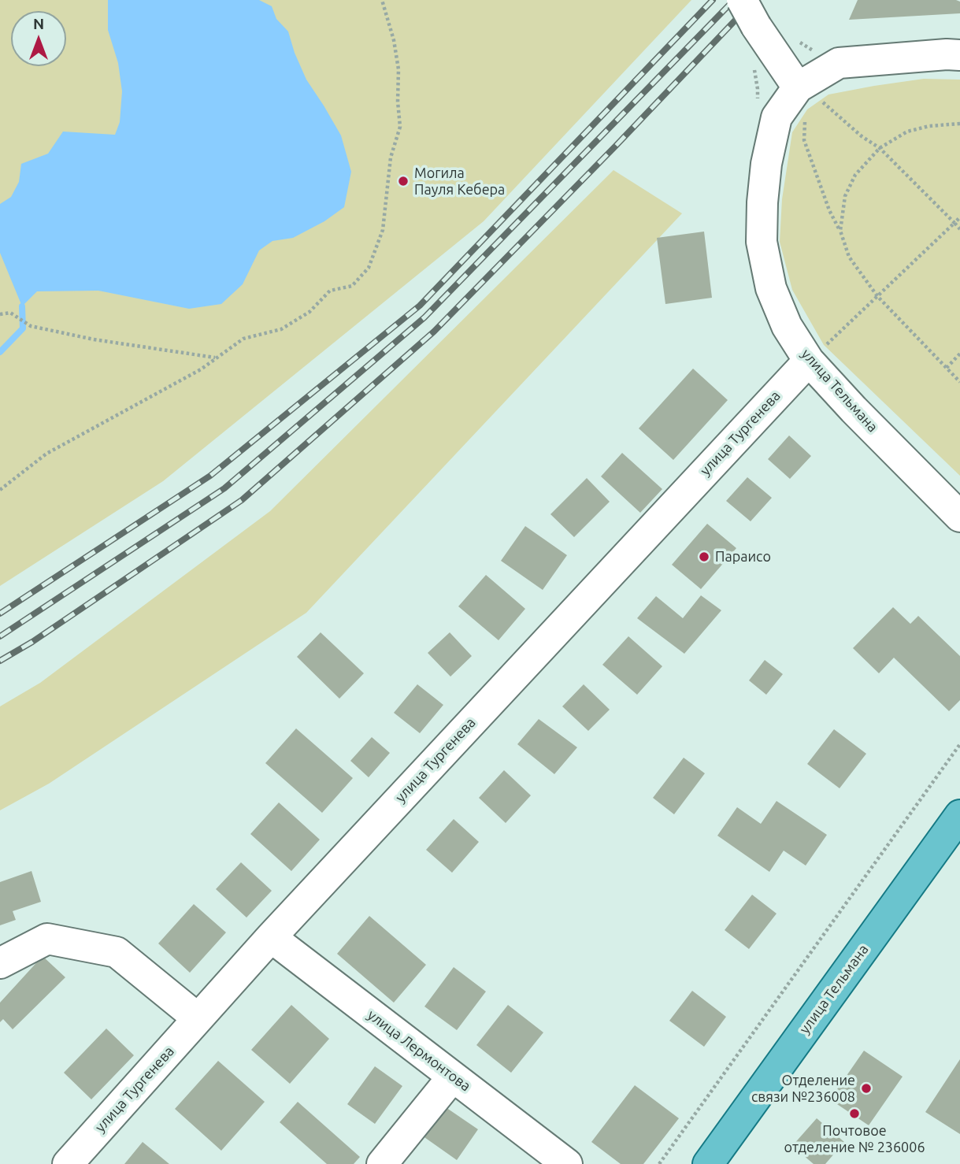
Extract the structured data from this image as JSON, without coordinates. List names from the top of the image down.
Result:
{
  "streets": {
    "main road": ["улица Тельмана"],
    "street": ["улица Тургенева", "улица Лермонтова"]
  },
  "crossings": [
    ["улица Тельмана", "улица Тургенева"],
    ["улица Тургенева", "улица Лермонтова"]
  ],
  "places": [
    "Могила Пауля Кебера",
    "Параисо",
    "Отделение связи №236008",
    "Почтовое отделение № 236006"
  ],
  "north": "top"
}
